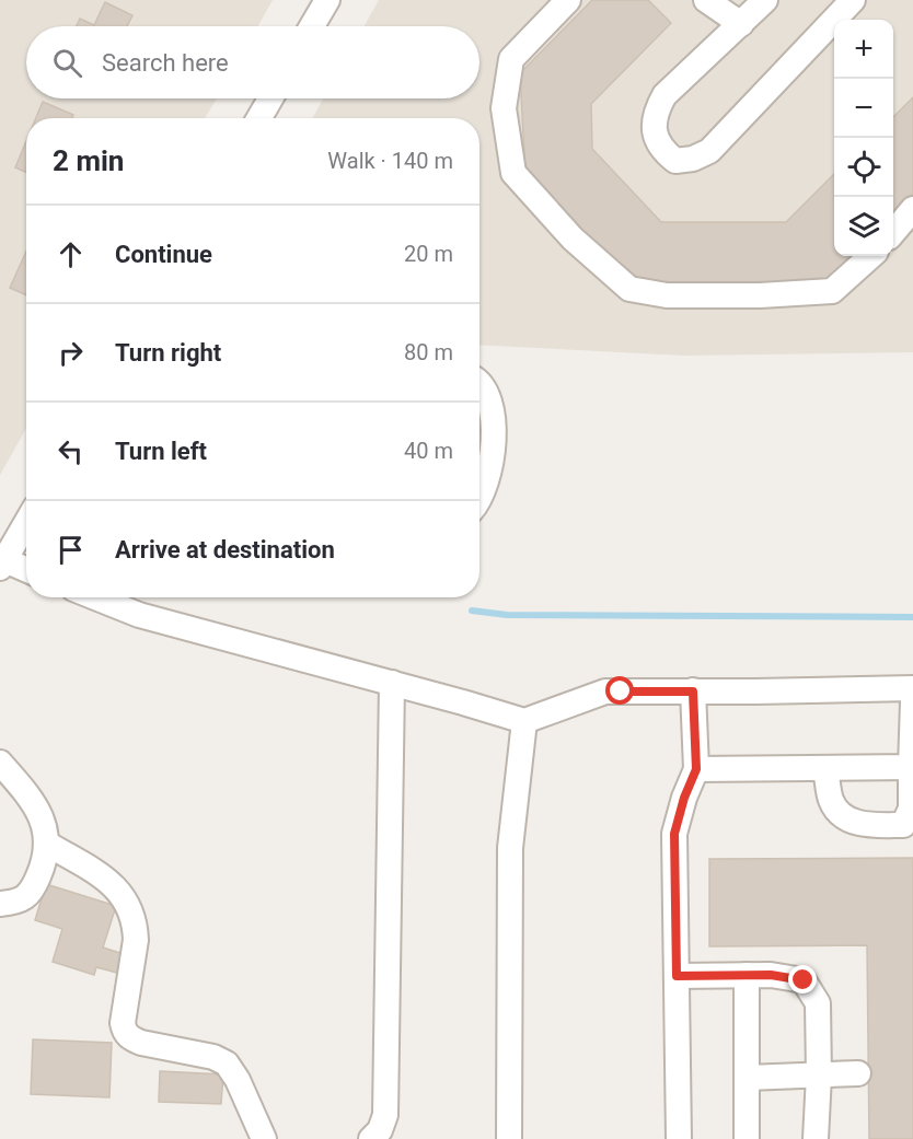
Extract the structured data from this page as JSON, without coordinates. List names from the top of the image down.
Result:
{
  "page": {
    "map_buttons": ["+", "−"],
    "search": "Search here",
    "heading": ["2 min", "Walk · 140 m"],
    "list": [
      ["Continue", "20 m"],
      ["Turn right", "80 m"],
      ["Turn left", "40 m"],
      "Arrive at destination"
    ]
  }
}
